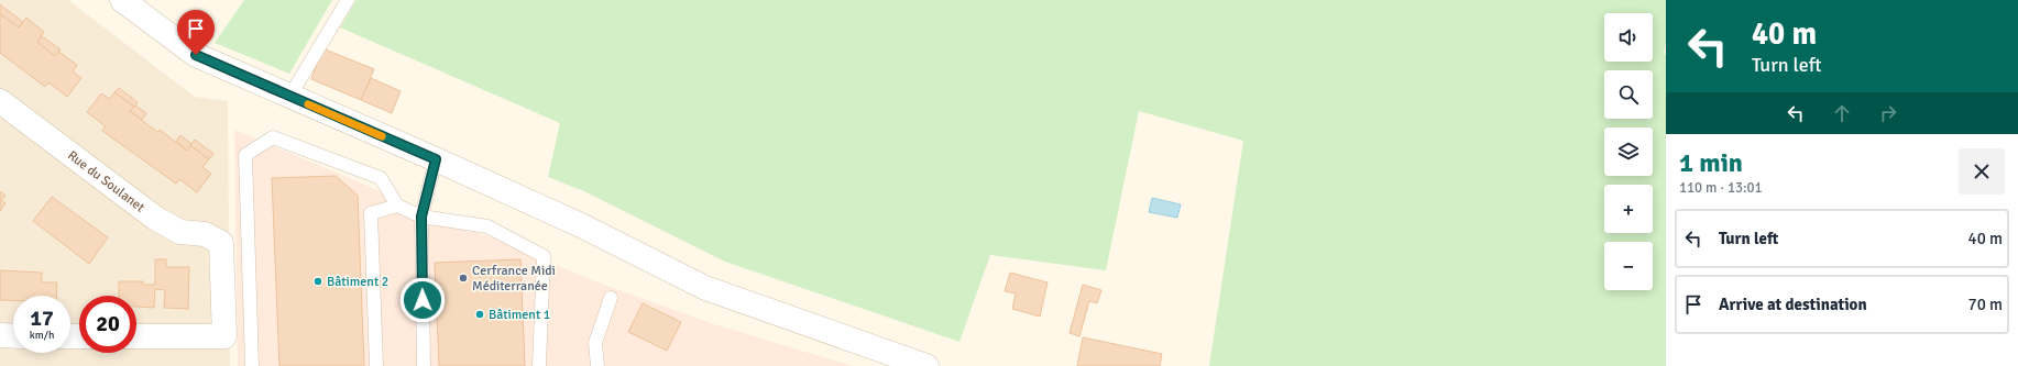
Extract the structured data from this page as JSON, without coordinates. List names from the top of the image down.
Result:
{
  "streets": {
    "street": ["Rue du Soulanet"]
  },
  "places": ["Cerfrance Midi Méditerranée", "Bâtiment 2", "Bâtiment 1"],
  "page": {
    "turn": ["40 m", "Turn left"],
    "map_buttons": ["+", "−"],
    "heading": ["1 min", "110 m · 13:01"],
    "list": [
      {
        "name": "Turn left",
        "value": "40 m"
      },
      {
        "name": "Arrive at destination",
        "value": "70 m"
      }
    ],
    "speed": "17 km/h",
    "limit": "20"
  }
}
